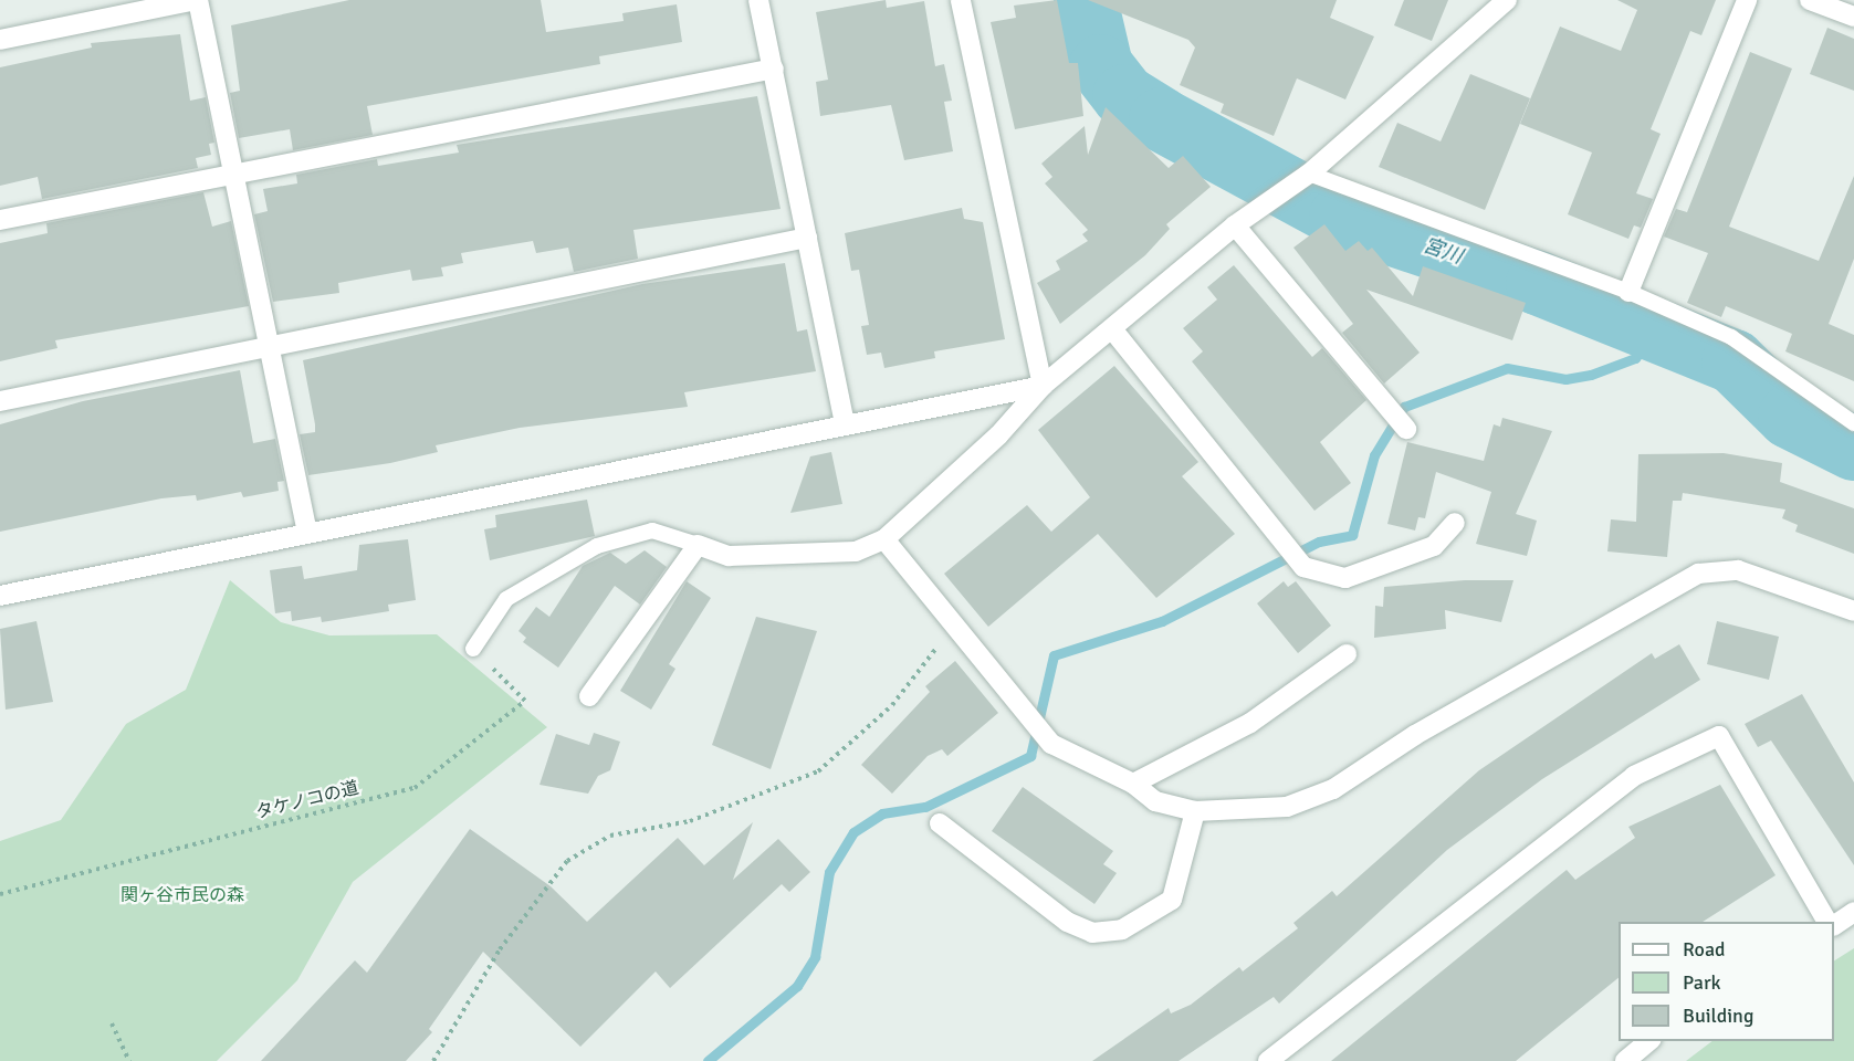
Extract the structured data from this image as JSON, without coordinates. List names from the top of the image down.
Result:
{
  "streets": {
    "path": ["タケノコの道"]
  },
  "water": ["宮川"],
  "parks": ["関ヶ谷市民の森"],
  "legend": ["Road", "Park", "Building"]
}
